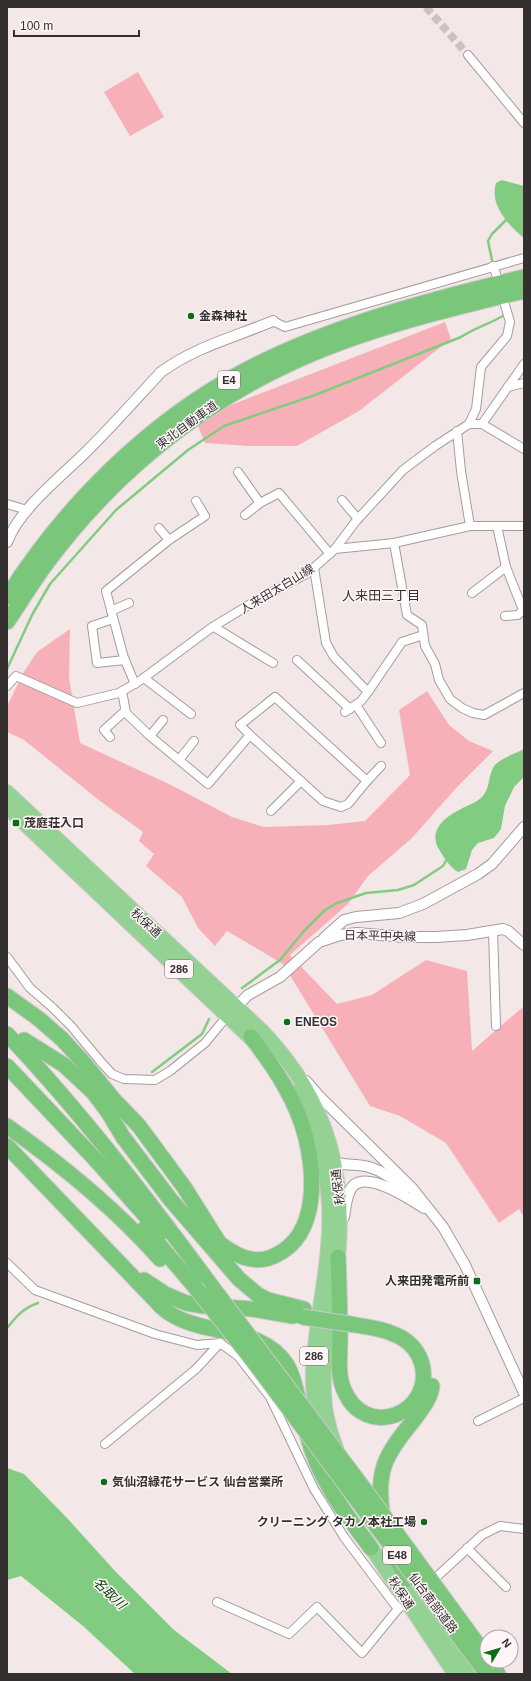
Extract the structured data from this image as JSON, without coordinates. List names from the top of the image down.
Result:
{
  "streets": {
    "highway": [
      "E4",
      "東北自動車道",
      "秋保通",
      "286",
      "E48",
      "仙台南部道路"
    ],
    "street": ["人来田太白山線", "日本平中央線"]
  },
  "crossings": [
    ["秋保通", "日本平中央線"]
  ],
  "districts": ["人来田三丁目"],
  "water": ["名取川"],
  "places": {
    "other": [
      "金森神社",
      "ENEOS",
      "気仙沼緑花サービス 仙台営業所",
      "クリーニング タカノ本社工場"
    ],
    "transit": ["茂庭荘入口", "人来田発電所前"]
  },
  "scale_bar": "100 m",
  "north": "top right"
}
